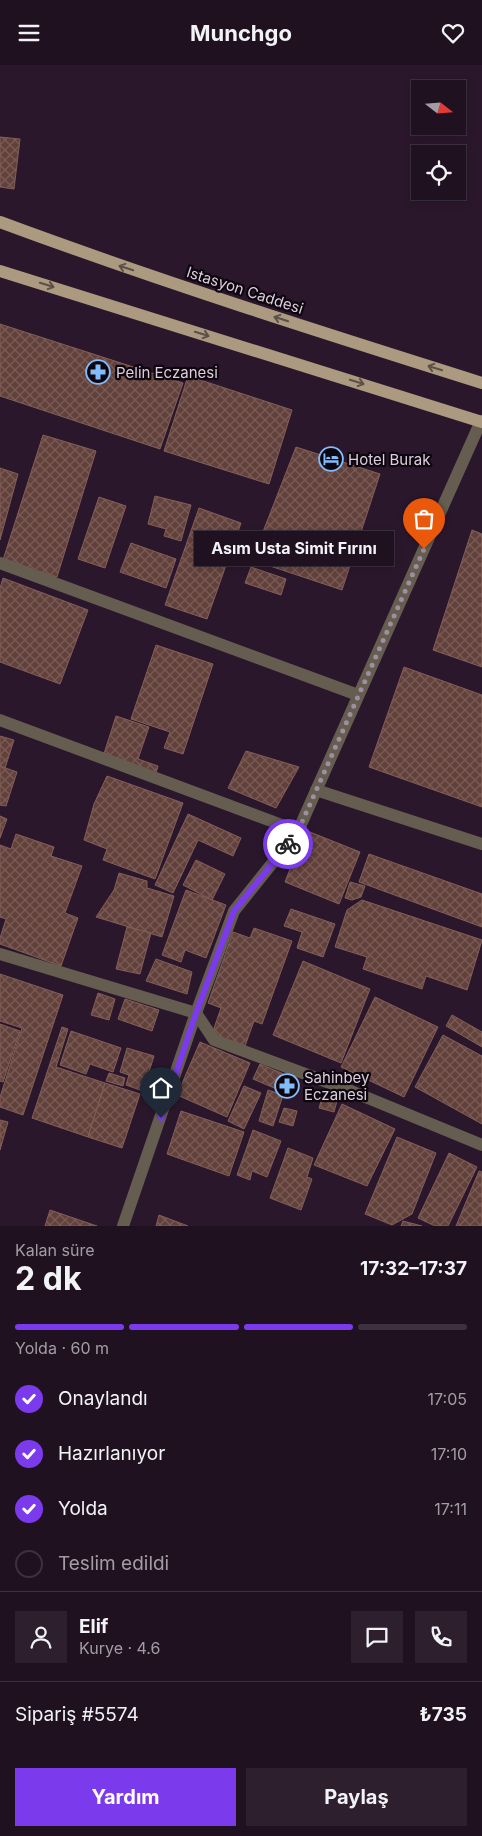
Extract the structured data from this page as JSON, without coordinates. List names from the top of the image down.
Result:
{
  "streets": {
    "main road": ["Istasyon Caddesi"]
  },
  "places": {
    "pharmacy": ["Pelin Eczanesi", "Sahinbey Eczanesi"],
    "hotel": ["Hotel Burak"],
    "other": ["Asım Usta Simit Fırını"]
  },
  "north": "right",
  "page": {
    "header": "Munchgo",
    "bubble": "Asım Usta Simit Fırını",
    "heading": ["2 dk", "Kalan süre", "17:32–17:37"],
    "panel": [
      "Elif",
      "Kurye · 4.6",
      "Sipariş #5574",
      "₺735"
    ],
    "bar": "Yolda · 60 m",
    "list": [
      ["Onaylandı", "17:05"],
      ["Hazırlanıyor", "17:10"],
      ["Yolda", "17:11"],
      "Teslim edildi"
    ],
    "buttons": ["Yardım", "Paylaş"]
  }
}
